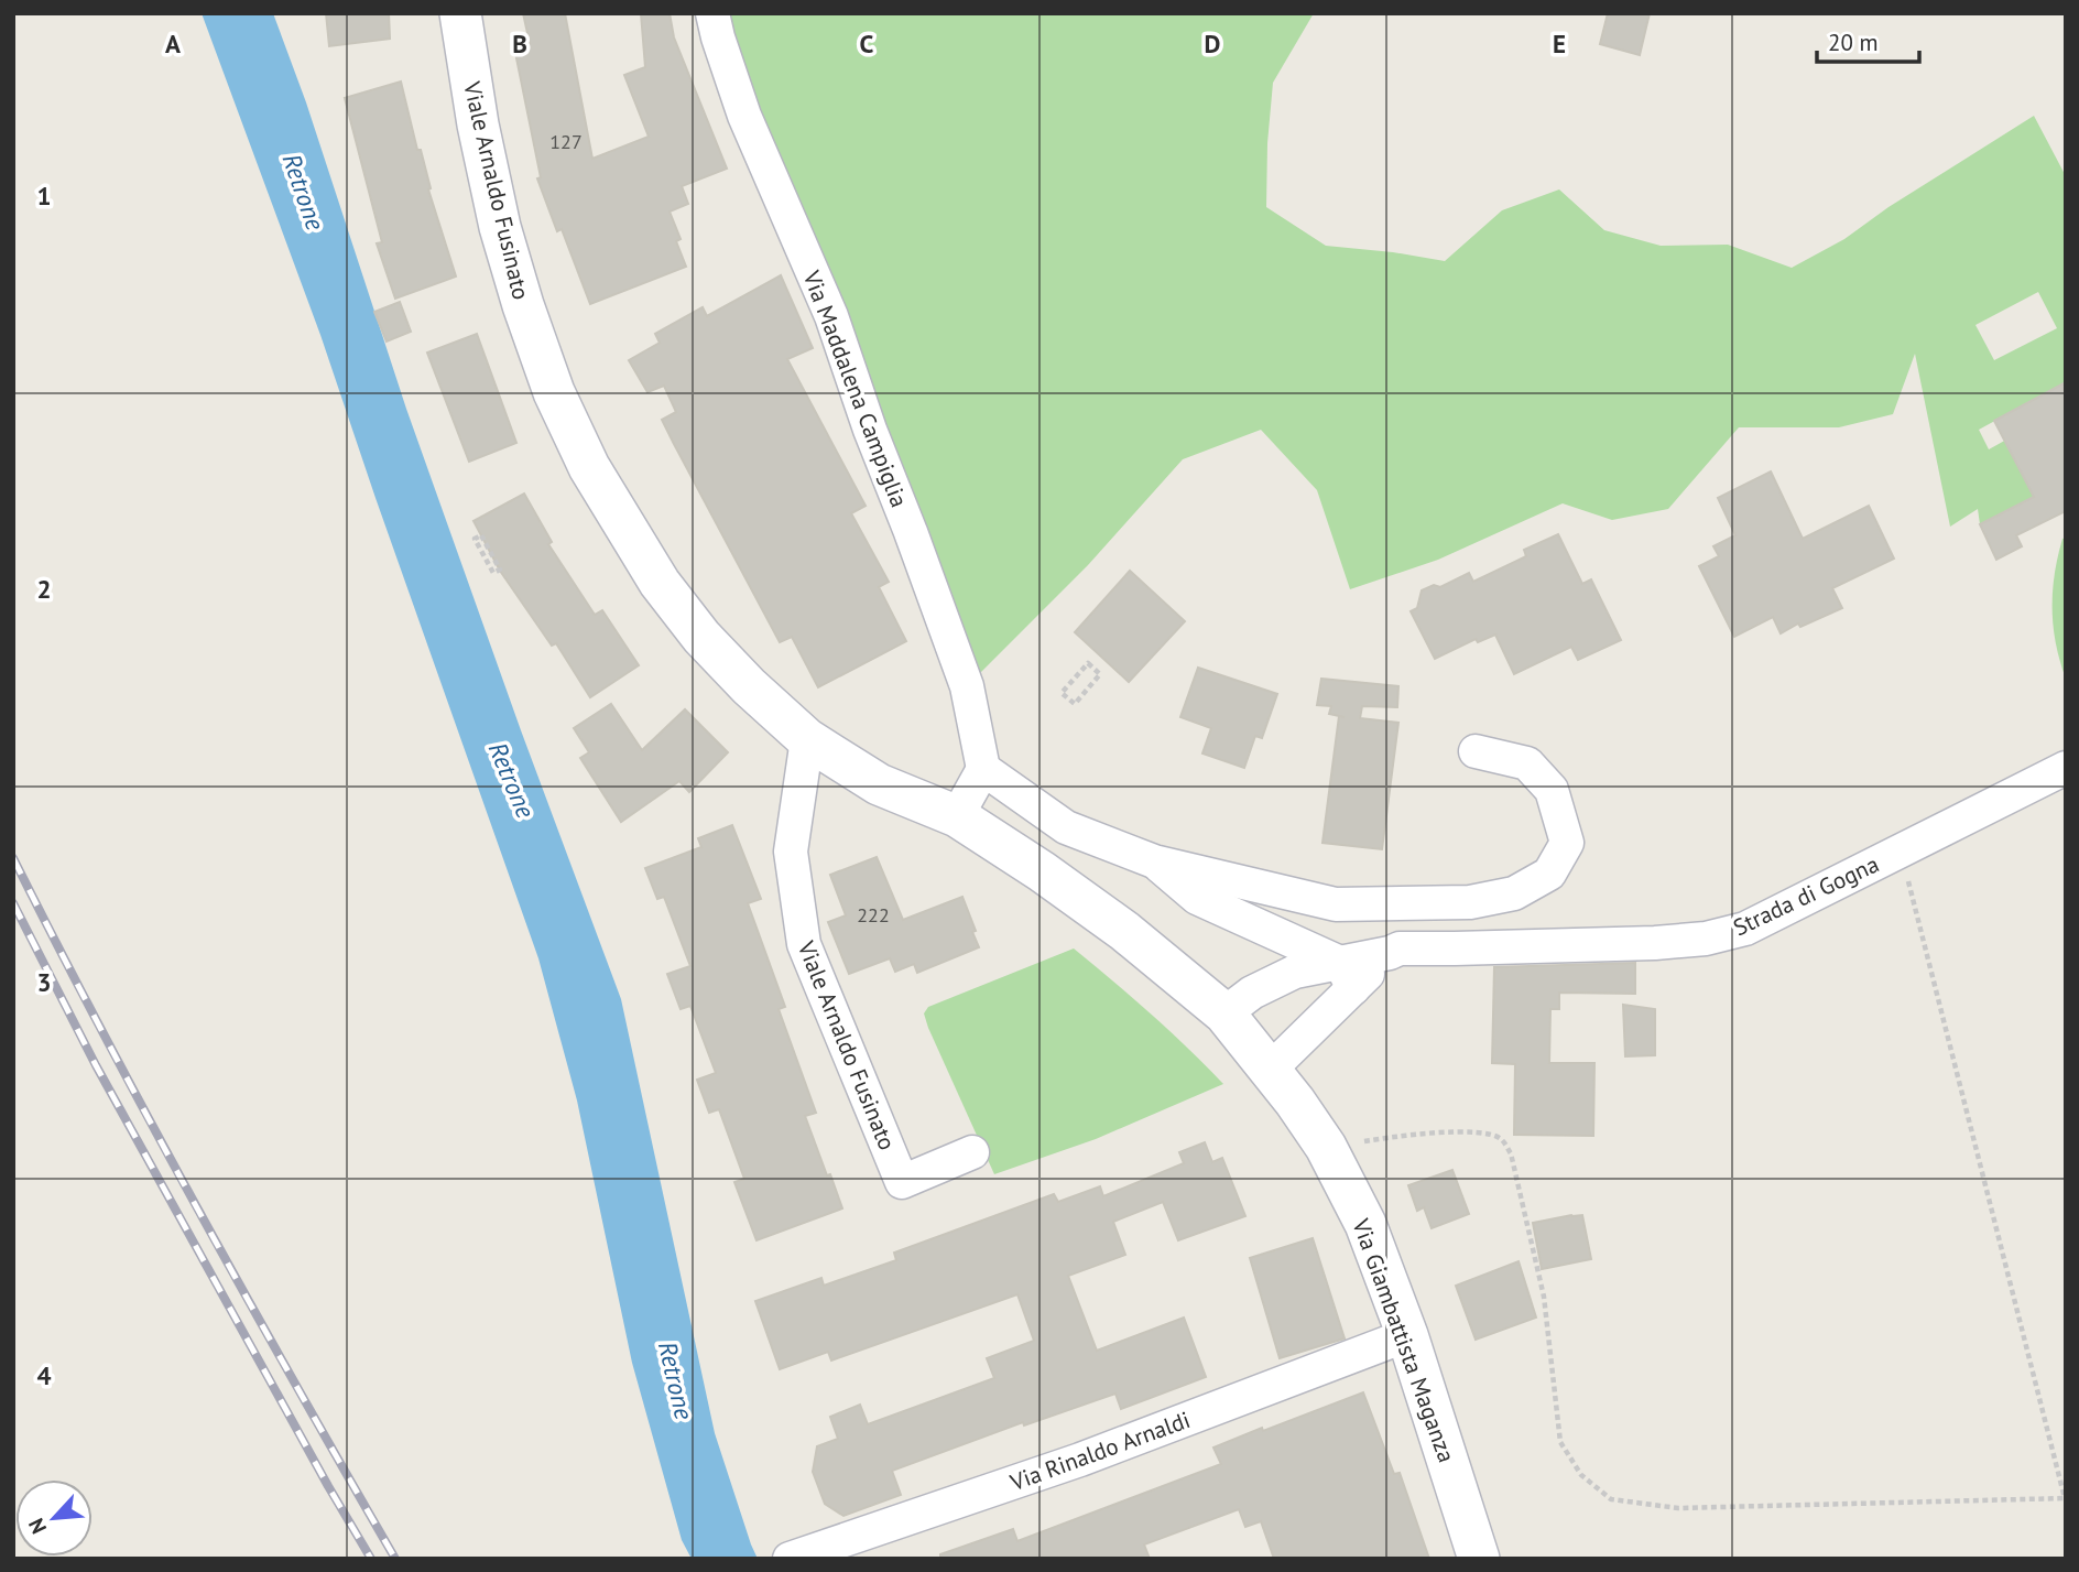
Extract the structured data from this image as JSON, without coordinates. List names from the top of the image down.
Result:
{
  "streets": {
    "street": [
      "Viale Arnaldo Fusinato",
      "Via Maddalena Campiglia",
      "Strada di Gogna",
      "Via Giambattista Maganza",
      "Via Rinaldo Arnaldi"
    ]
  },
  "crossings": [
    ["Viale Arnaldo Fusinato", "Via Giambattista Maganza"],
    ["Strada di Gogna", "Via Giambattista Maganza"],
    ["Via Giambattista Maganza", "Via Rinaldo Arnaldi"]
  ],
  "water": ["Retrone"],
  "house_numbers": ["127", "222"],
  "scale_bar": "20 m",
  "north": "bottom left",
  "grid": {
    "columns": [
      "A",
      "B",
      "C",
      "D",
      "E"
    ],
    "rows": [
      "1",
      "2",
      "3",
      "4"
    ]
  }
}
